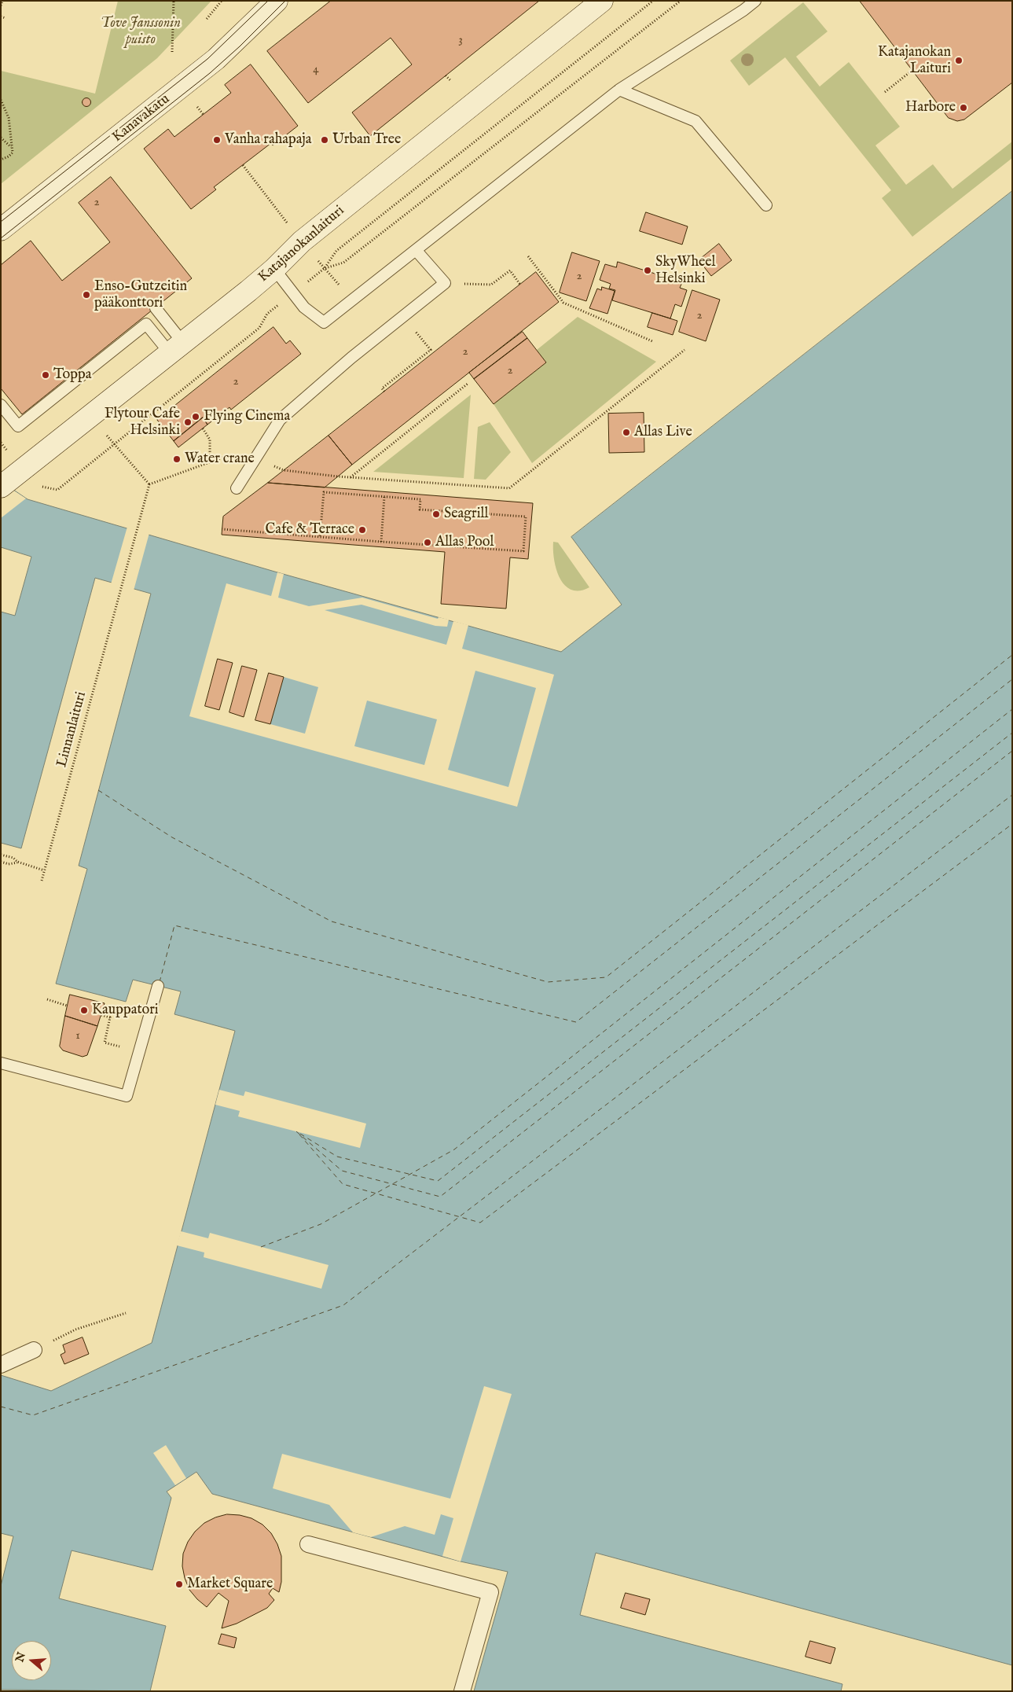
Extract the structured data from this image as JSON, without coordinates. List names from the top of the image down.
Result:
{
  "streets": {
    "main road": ["Kanavakatu", "Katajanokanlaituri"],
    "path": ["Linnanlaituri"]
  },
  "parks": ["Tove Janssonin puisto"],
  "places": [
    "Katajanokan Laituri",
    "Harbore",
    "Vanha rahapaja",
    "Urban Tree",
    "SkyWheel Helsinki",
    "Enso-Gutzeitin pääkonttori",
    "Toppa",
    "Flying Cinema",
    "Flytour Cafe Helsinki",
    "Allas Live",
    "Water crane",
    "Seagrill",
    "Cafe & Terrace",
    "Allas Pool",
    "Kauppatori",
    "Market Square"
  ],
  "house_numbers": [
    "3",
    "4",
    "2",
    "2",
    "2",
    "2",
    "2",
    "2",
    "1"
  ],
  "north": "left"
}
